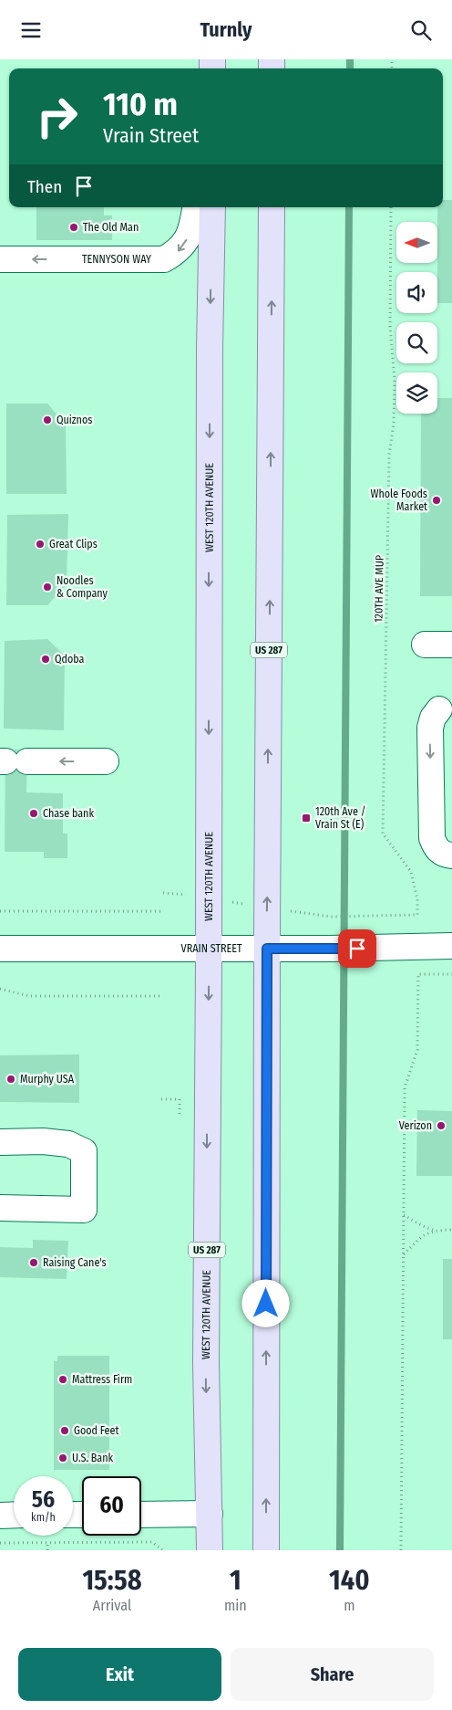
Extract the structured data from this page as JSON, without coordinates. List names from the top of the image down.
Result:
{
  "streets": {
    "main road": ["WEST 120TH AVENUE", "US 287"],
    "street": ["TENNYSON WAY", "VRAIN STREET"],
    "path": ["120TH AVE MUP"]
  },
  "crossings": [
    ["WEST 120TH AVENUE", "VRAIN STREET"],
    ["US 287", "VRAIN STREET"]
  ],
  "one_way": ["TENNYSON WAY"],
  "places": {
    "other": [
      "The Old Man",
      "Quiznos",
      "Whole Foods Market",
      "Great Clips",
      "Noodles & Company",
      "Qdoba",
      "Chase bank",
      "Murphy USA",
      "Verizon",
      "Raising Cane's",
      "Mattress Firm",
      "Good Feet",
      "U.S. Bank"
    ],
    "transit": ["120th Ave / Vrain St (E)"]
  },
  "north": "left",
  "page": {
    "header": "Turnly",
    "turn": ["110 m", "Vrain Street"],
    "then": "Then",
    "speed": "56 km/h",
    "limit": "60",
    "eta": [
      "15:58",
      "Arrival",
      "1",
      "min",
      "140",
      "m"
    ],
    "buttons": ["Exit", "Share"]
  }
}
